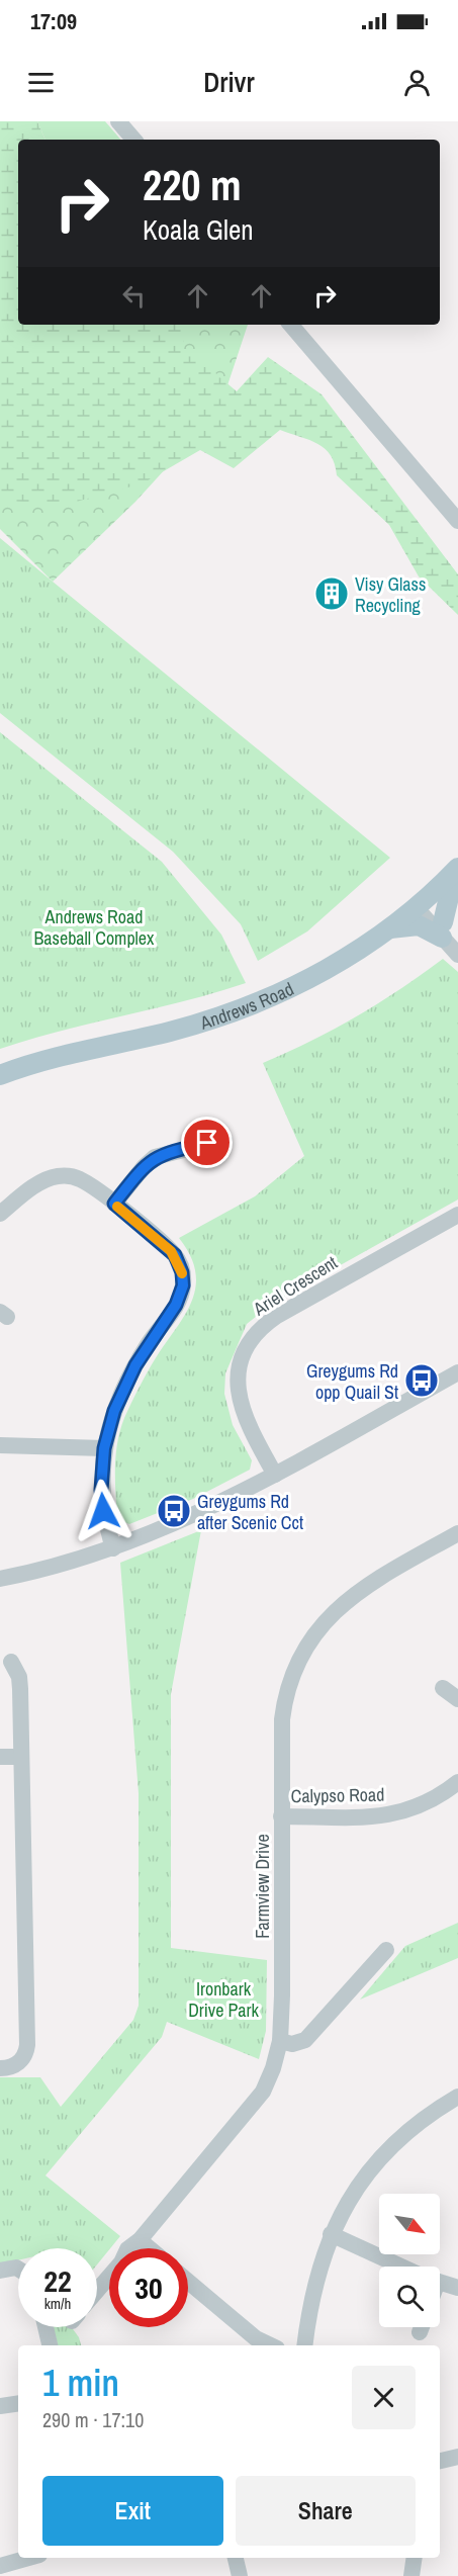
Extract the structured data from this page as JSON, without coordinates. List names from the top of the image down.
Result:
{
  "streets": {
    "main road": ["Andrews Road"],
    "street": ["Ariel Crescent", "Calypso Road", "Farmview Drive"]
  },
  "crossings": [
    ["Calypso Road", "Farmview Drive"]
  ],
  "parks": ["Andrews Road Baseball Complex", "Ironbark Drive Park"],
  "places": {
    "building": ["Visy Glass Recycling"],
    "bus stop": ["Greygums Rd opp Quail St", "Greygums Rd after Scenic Cct"]
  },
  "north": "bottom right",
  "page": {
    "status": "17:09",
    "header": "Drivr",
    "turn": ["220 m", "Koala Glen"],
    "speed": "22 km/h",
    "limit": "30",
    "heading": ["1 min", "290 m · 17:10"],
    "buttons": ["Exit", "Share"]
  }
}
